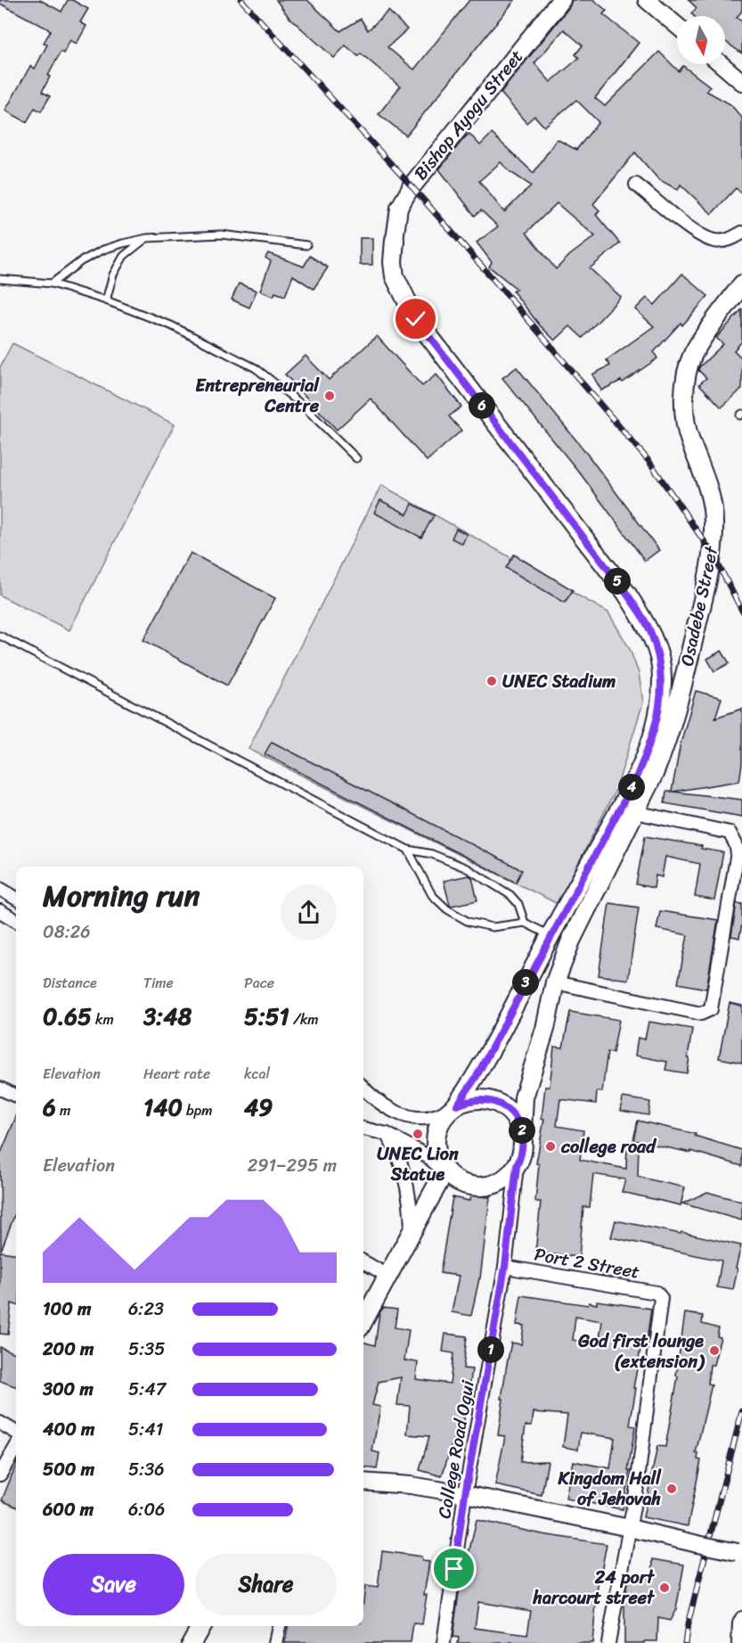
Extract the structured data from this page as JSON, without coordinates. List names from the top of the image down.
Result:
{
  "streets": {
    "main road": ["Bishop Ayogu Street", "Osadebe Street"],
    "street": ["Port 2 Street", "College Road Ogui"]
  },
  "crossings": [
    ["Bishop Ayogu Street", "Osadebe Street"],
    ["Osadebe Street", "College Road Ogui"],
    ["Port 2 Street", "College Road Ogui"]
  ],
  "places": [
    "Entrepreneurial Centre",
    "UNEC Stadium",
    "UNEC Lion Statue",
    "college road",
    "God first lounge (extension)",
    "Kingdom Hall of Jehovah",
    "24 port harcourt street"
  ],
  "north": "bottom",
  "page": {
    "pins": [
      "6",
      "5",
      "4",
      "3",
      "2",
      "1"
    ],
    "heading": ["Morning run", "08:26"],
    "stats": [
      ["Distance", "0.65 km"],
      ["Time", "3:48"],
      ["Pace", "5:51 /km"],
      ["Elevation", "6 m"],
      ["Heart rate", "140 bpm"],
      ["kcal", "49"]
    ],
    "chart": ["Elevation", "291–295 m"],
    "list": [
      {
        "name": "100 m",
        "note": "6:23"
      },
      {
        "name": "200 m",
        "note": "5:35"
      },
      {
        "name": "300 m",
        "note": "5:47"
      },
      {
        "name": "400 m",
        "note": "5:41"
      },
      {
        "name": "500 m",
        "note": "5:36"
      },
      {
        "name": "600 m",
        "note": "6:06"
      }
    ],
    "buttons": ["Save", "Share"]
  }
}
